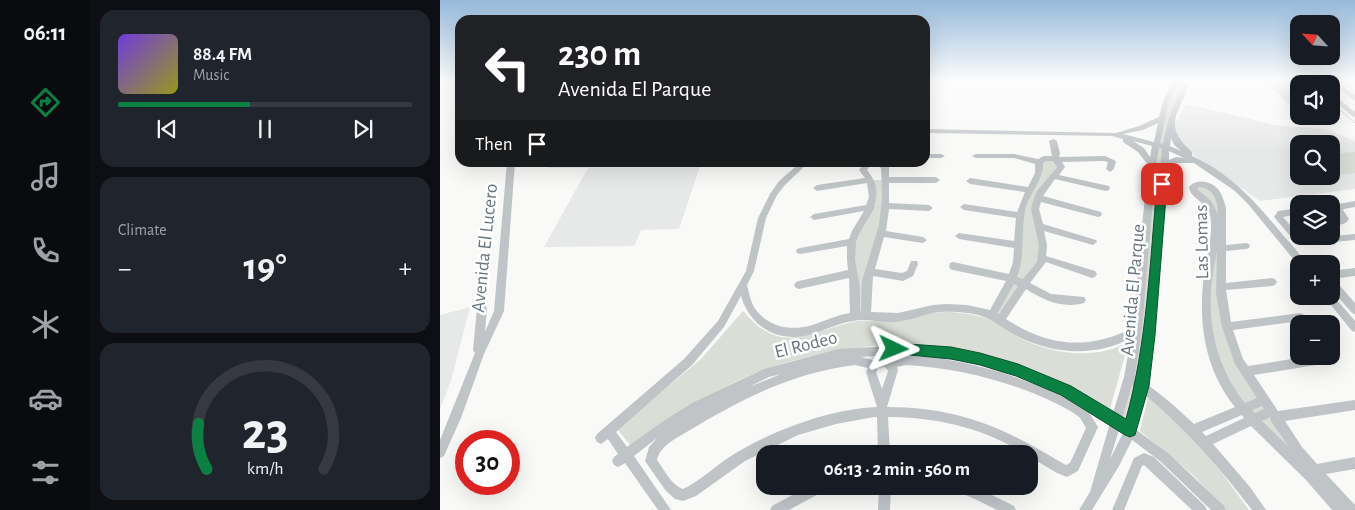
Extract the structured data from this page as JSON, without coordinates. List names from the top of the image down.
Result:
{
  "streets": {
    "street": [
      "Las Lomas",
      "Avenida El Lucero",
      "Avenida El Parque",
      "El Rodeo"
    ]
  },
  "crossings": [
    ["Avenida El Parque", "El Rodeo"]
  ],
  "north": "top left",
  "page": {
    "tabs": "06:11",
    "map_buttons": ["+", "−"],
    "turn": ["230 m", "Avenida El Parque"],
    "song": ["88.4 FM", "Music"],
    "then": "Then",
    "tile": "Climate",
    "heat": ["−", "19°", "+"],
    "limit": "30",
    "trip": "06:13 · 2 min · 560 m",
    "gauge": ["23", "km/h"]
  }
}
